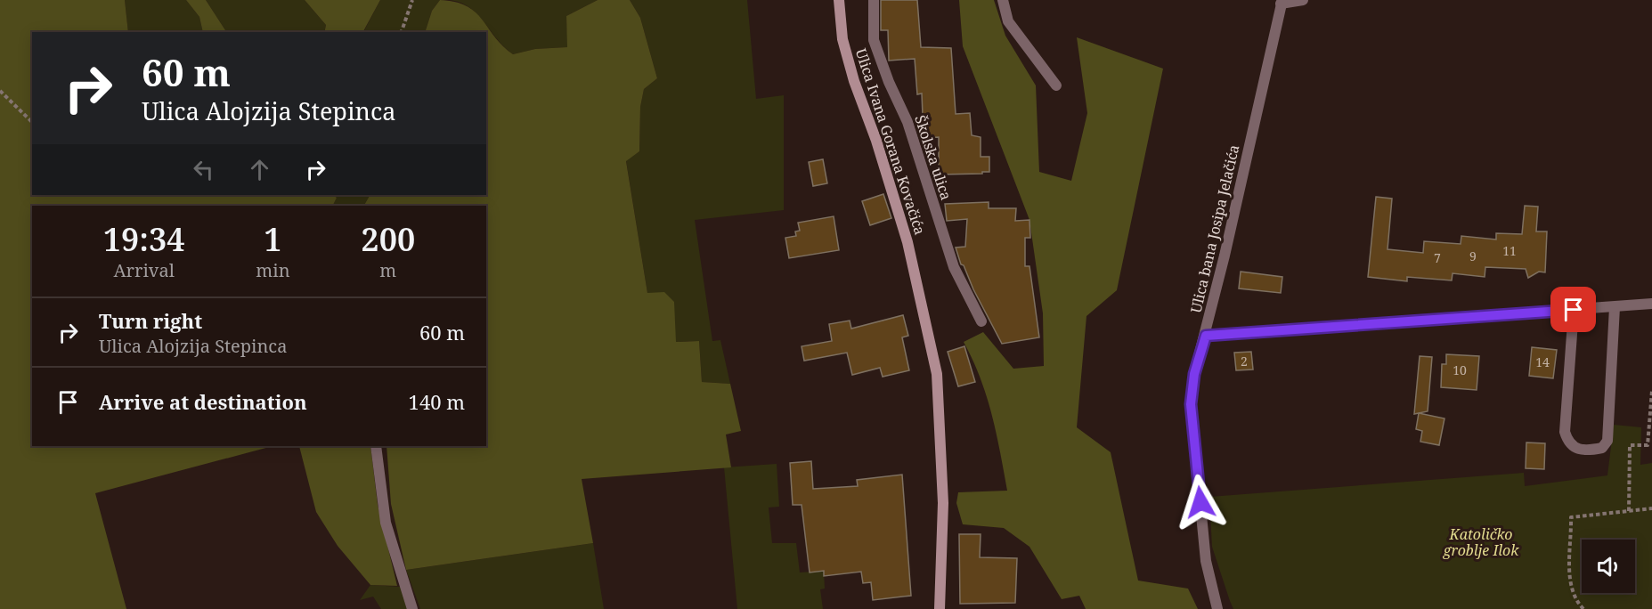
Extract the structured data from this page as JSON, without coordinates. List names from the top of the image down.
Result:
{
  "streets": {
    "main road": ["Ulica Ivana Gorana Kovačića"],
    "street": ["Školska ulica", "Ulica bana Josipa Jelačića"]
  },
  "parks": ["Katoličko groblje Ilok"],
  "house_numbers": [
    "11",
    "9",
    "7",
    "2",
    "14",
    "10"
  ],
  "page": {
    "turn": ["60 m", "Ulica Alojzija Stepinca"],
    "eta": [
      "19:34",
      "Arrival",
      "1",
      "min",
      "200",
      "m"
    ],
    "list": [
      {
        "name": "Turn right",
        "note": "Ulica Alojzija Stepinca",
        "value": "60 m"
      },
      {
        "name": "Arrive at destination",
        "value": "140 m"
      }
    ]
  }
}
